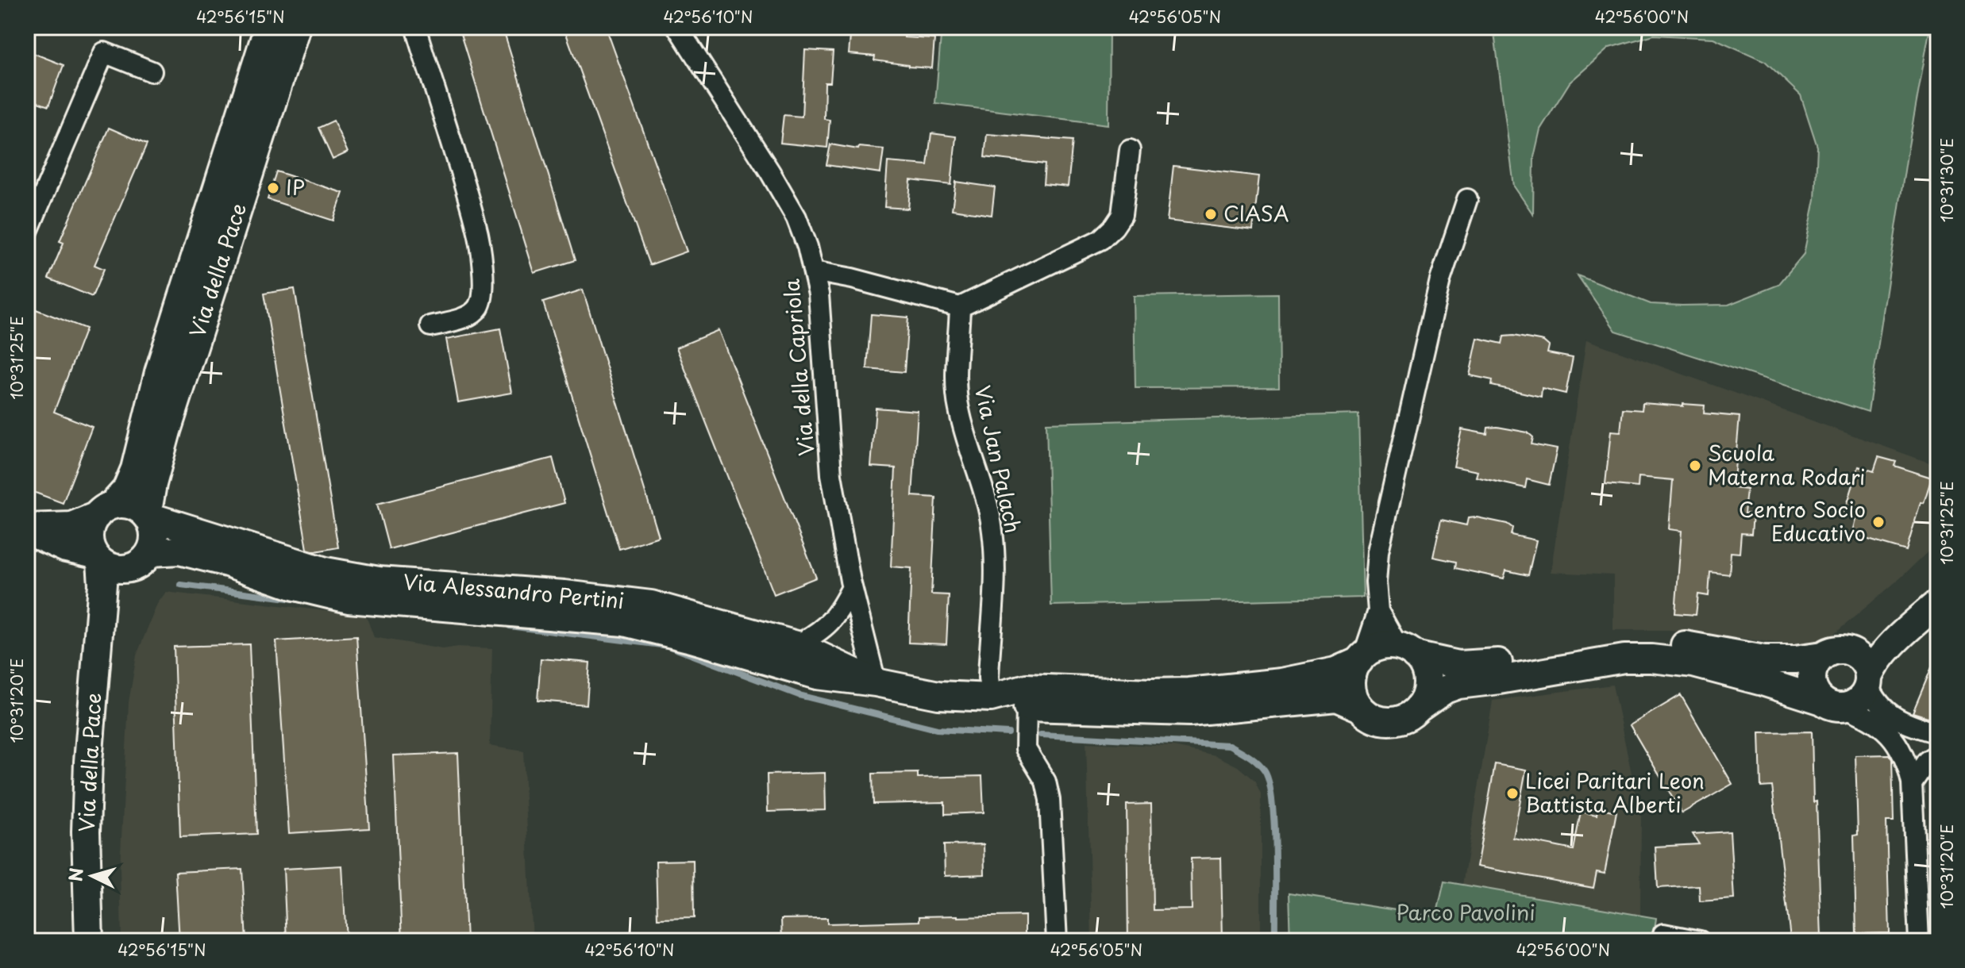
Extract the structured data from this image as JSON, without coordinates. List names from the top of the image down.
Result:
{
  "streets": {
    "street": [
      "Via della Pace",
      "Via della Capriola",
      "Via Jan Palach",
      "Via Alessandro Pertini"
    ]
  },
  "crossings": [
    ["Via della Pace", "Via Alessandro Pertini"],
    ["Via della Capriola", "Via Alessandro Pertini"],
    ["Via Jan Palach", "Via Alessandro Pertini"]
  ],
  "parks": ["Parco Pavolini"],
  "places": [
    "IP",
    "CIASA",
    "Scuola Materna Rodari",
    "Centro Socio Educativo",
    "Licei Paritari Leon Battista Alberti"
  ],
  "north": "left",
  "coordinates": [
    "42°56'15\"N",
    "42°56'10\"N",
    "42°56'05\"N",
    "42°56'00\"N",
    "10°31'30\"E",
    "10°31'25\"E",
    "10°31'20\"E"
  ]
}
